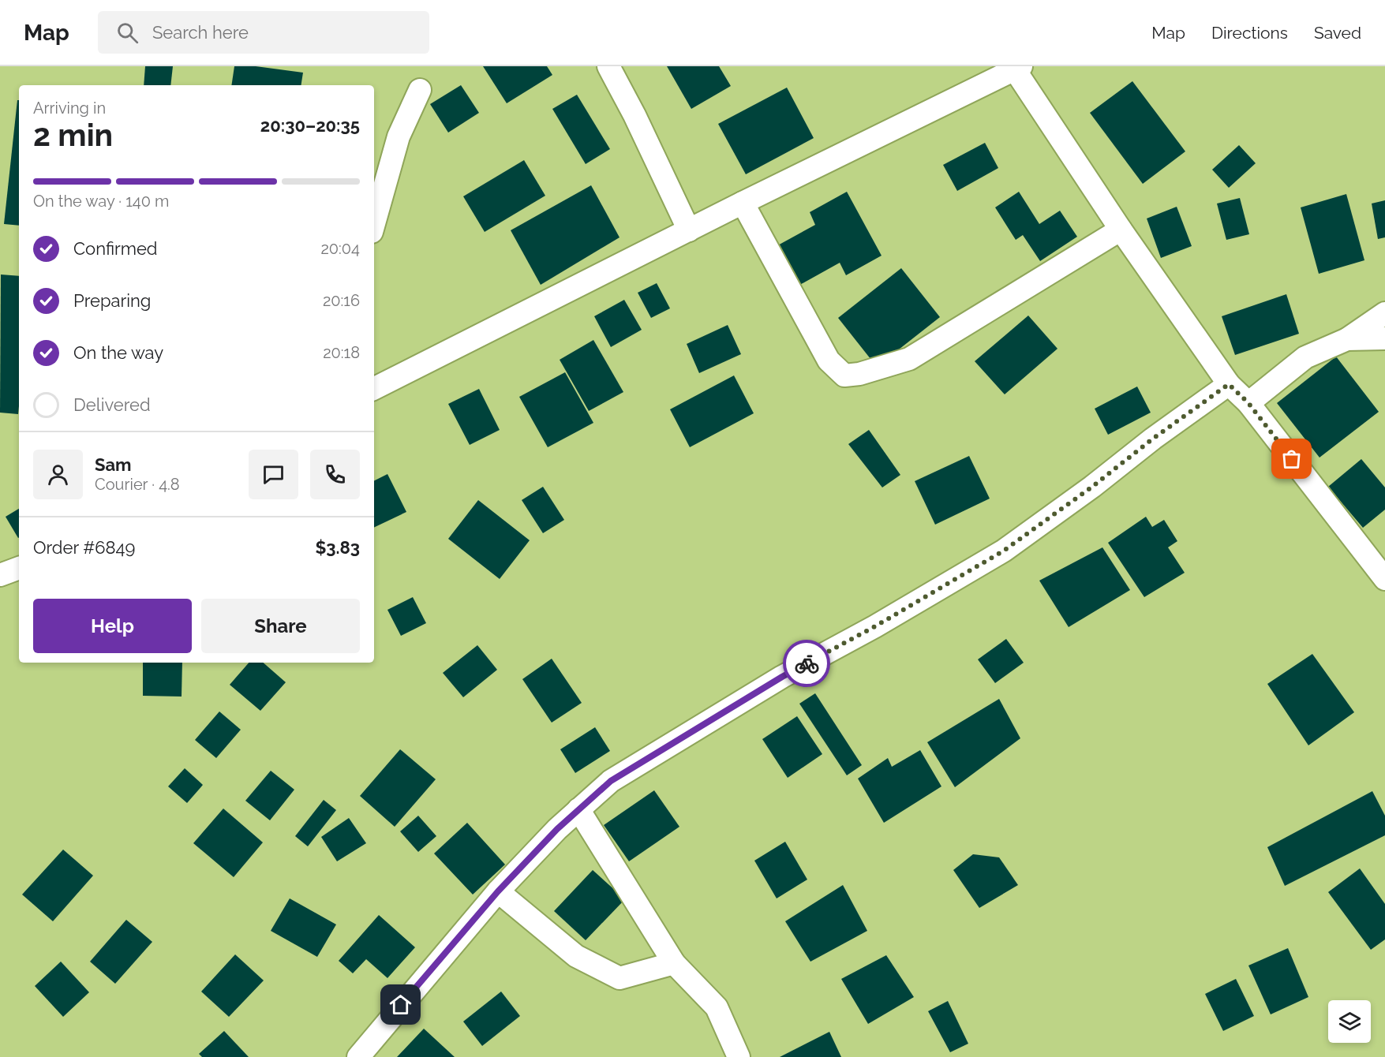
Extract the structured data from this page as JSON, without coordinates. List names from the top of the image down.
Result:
{
  "page": {
    "header": "Map",
    "search": "Search here",
    "nav": ["Map", "Directions", "Saved"],
    "heading": ["2 min", "Arriving in", "20:30–20:35"],
    "panel": [
      "Sam",
      "Courier · 4.8",
      "Order #6849",
      "$3.83"
    ],
    "bar": "On the way · 140 m",
    "list": [
      ["Confirmed", "20:04"],
      ["Preparing", "20:16"],
      ["On the way", "20:18"],
      "Delivered"
    ],
    "buttons": ["Help", "Share"]
  }
}
